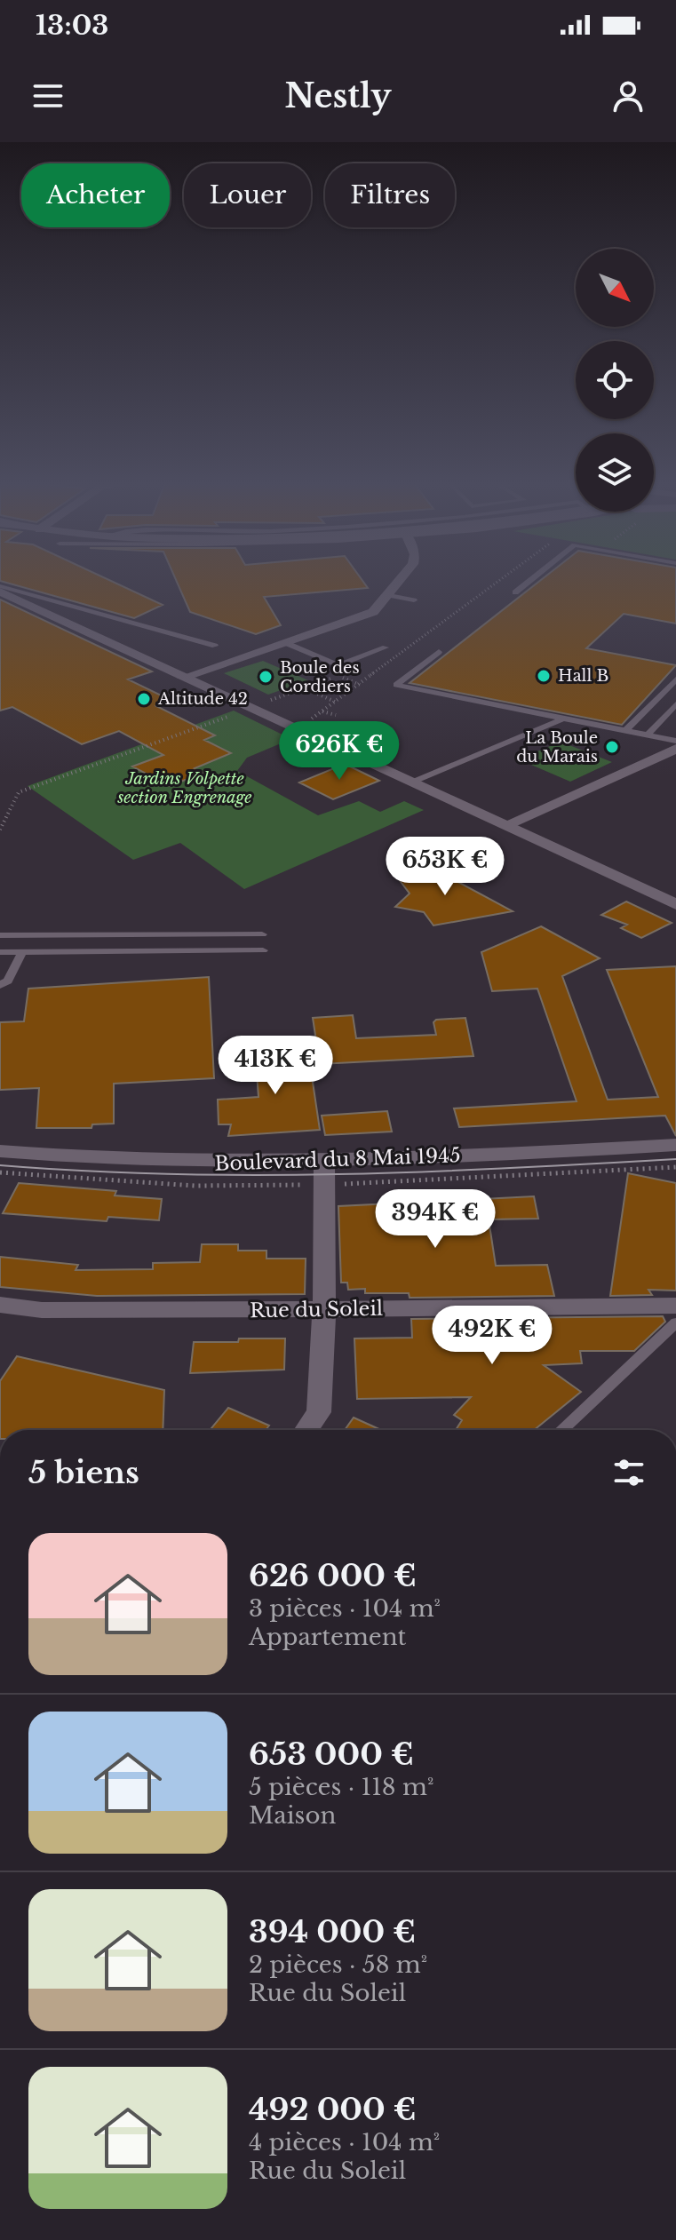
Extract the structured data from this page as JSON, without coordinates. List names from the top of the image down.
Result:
{
  "streets": {
    "main road": ["Boulevard du 8 Mai 1945", "Rue du Soleil"]
  },
  "parks": ["Jardins Volpette section Engrenage"],
  "places": [
    "Hall B",
    "Boule des Cordiers",
    "Altitude 42",
    "La Boule du Marais"
  ],
  "north": "bottom right",
  "page": {
    "status": "13:03",
    "header": "Nestly",
    "chip": ["Acheter", "Louer", "Filtres"],
    "price": [
      "626K €",
      "653K €",
      "413K €",
      "394K €",
      "492K €"
    ],
    "heading": "5 biens",
    "list": [
      {
        "name": "626 000 €",
        "note": "3 pièces · 104 m² · Appartement"
      },
      {
        "name": "653 000 €",
        "note": "5 pièces · 118 m² · Maison"
      },
      {
        "name": "394 000 €",
        "note": "2 pièces · 58 m² · Rue du Soleil"
      },
      {
        "name": "492 000 €",
        "note": "4 pièces · 104 m² · Rue du Soleil"
      }
    ]
  }
}
